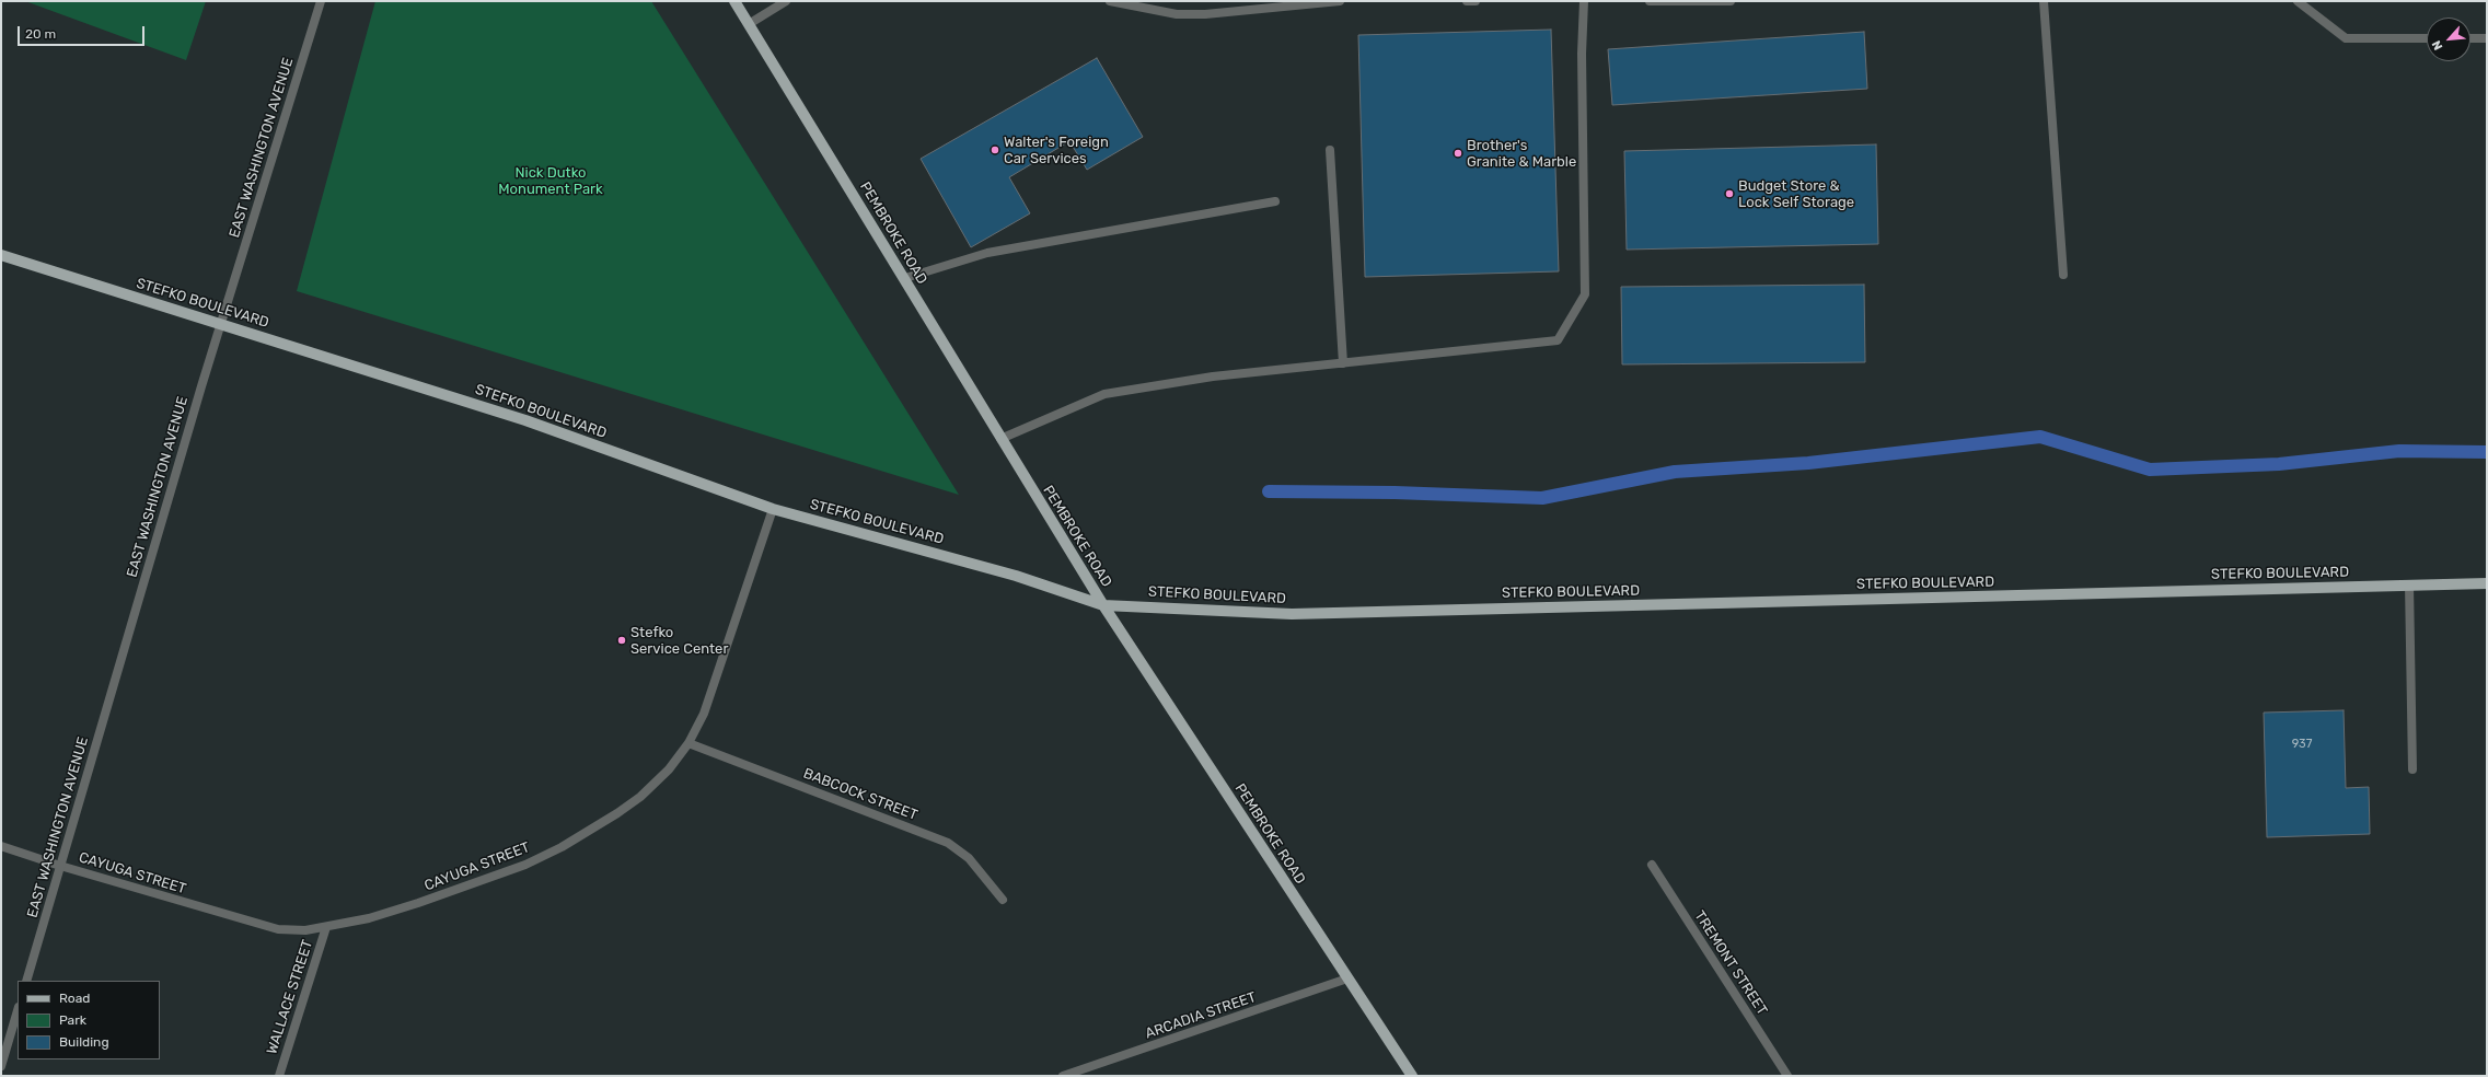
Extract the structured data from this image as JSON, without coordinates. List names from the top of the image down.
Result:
{
  "streets": {
    "main road": ["PEMBROKE ROAD", "STEFKO BOULEVARD"],
    "street": [
      "EAST WASHINGTON AVENUE",
      "BABCOCK STREET",
      "CAYUGA STREET",
      "TREMONT STREET",
      "WALLACE STREET",
      "ARCADIA STREET"
    ]
  },
  "crossings": [
    ["EAST WASHINGTON AVENUE", "STEFKO BOULEVARD"],
    ["EAST WASHINGTON AVENUE", "CAYUGA STREET"],
    ["PEMBROKE ROAD", "STEFKO BOULEVARD"],
    ["PEMBROKE ROAD", "ARCADIA STREET"],
    ["STEFKO BOULEVARD", "CAYUGA STREET"],
    ["BABCOCK STREET", "CAYUGA STREET"],
    ["CAYUGA STREET", "WALLACE STREET"]
  ],
  "parks": ["Nick Dutko Monument Park"],
  "places": [
    "Walter's Foreign Car Services",
    "Brother's Granite & Marble",
    "Budget Store & Lock Self Storage",
    "Stefko Service Center"
  ],
  "house_numbers": ["937"],
  "legend": ["Road", "Park", "Building"],
  "scale_bar": "20 m",
  "north": "bottom left"
}
